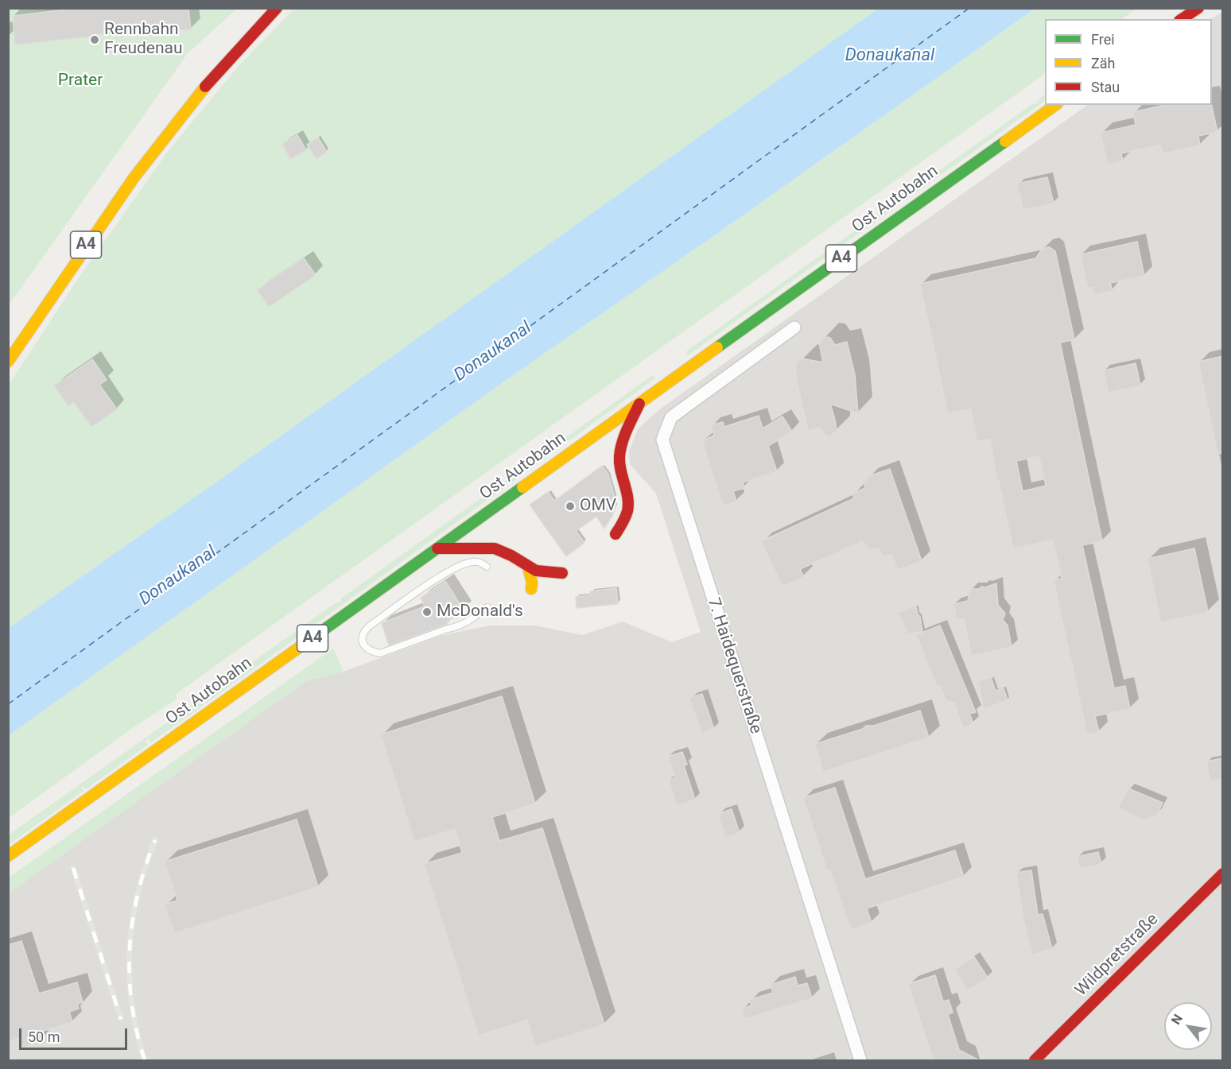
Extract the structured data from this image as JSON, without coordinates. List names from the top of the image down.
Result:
{
  "streets": {
    "main road": ["Ost Autobahn", "A4", "Wildpretstraße"],
    "street": ["7. Haidequerstraße"]
  },
  "water": ["Donaukanal"],
  "parks": ["Prater"],
  "places": ["Rennbahn Freudenau", "OMV", "McDonald's"],
  "legend": ["Frei", "Zäh", "Stau"],
  "scale_bar": "50 m",
  "north": "top left"
}
